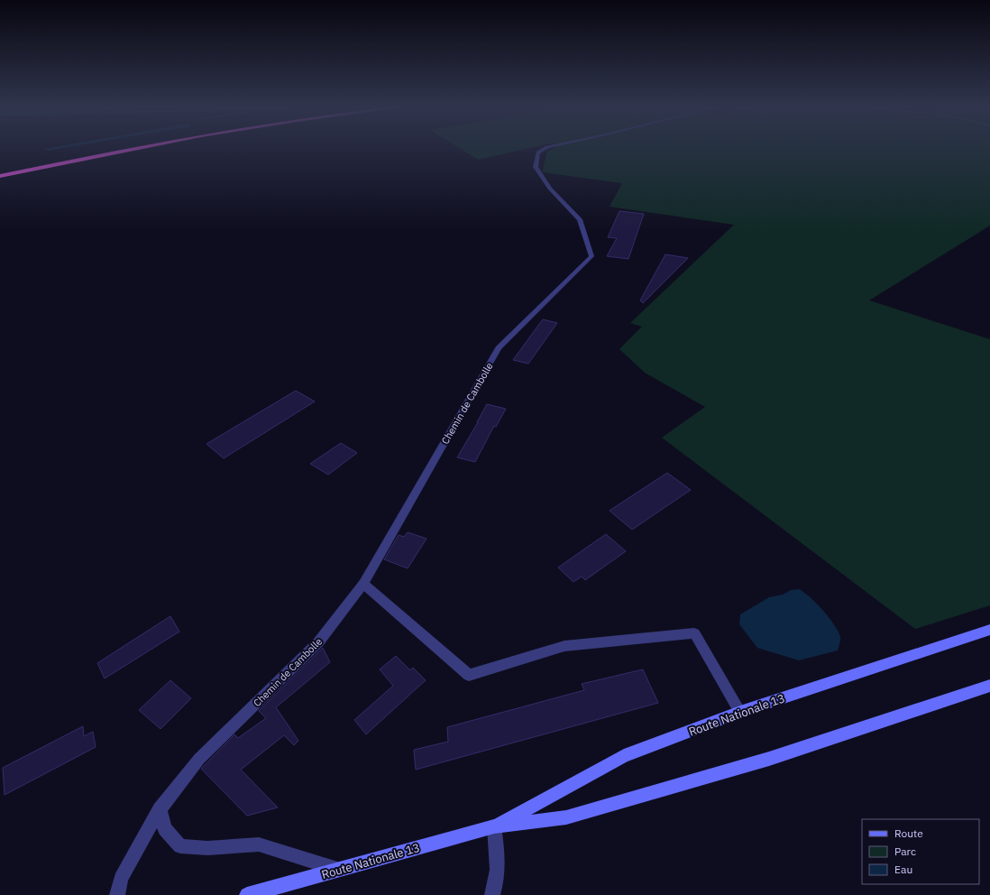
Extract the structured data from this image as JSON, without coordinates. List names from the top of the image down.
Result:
{
  "streets": {
    "main road": ["Route Nationale 13"],
    "street": ["Chemin de Cambolle"]
  },
  "legend": ["Route", "Parc", "Eau"]
}
